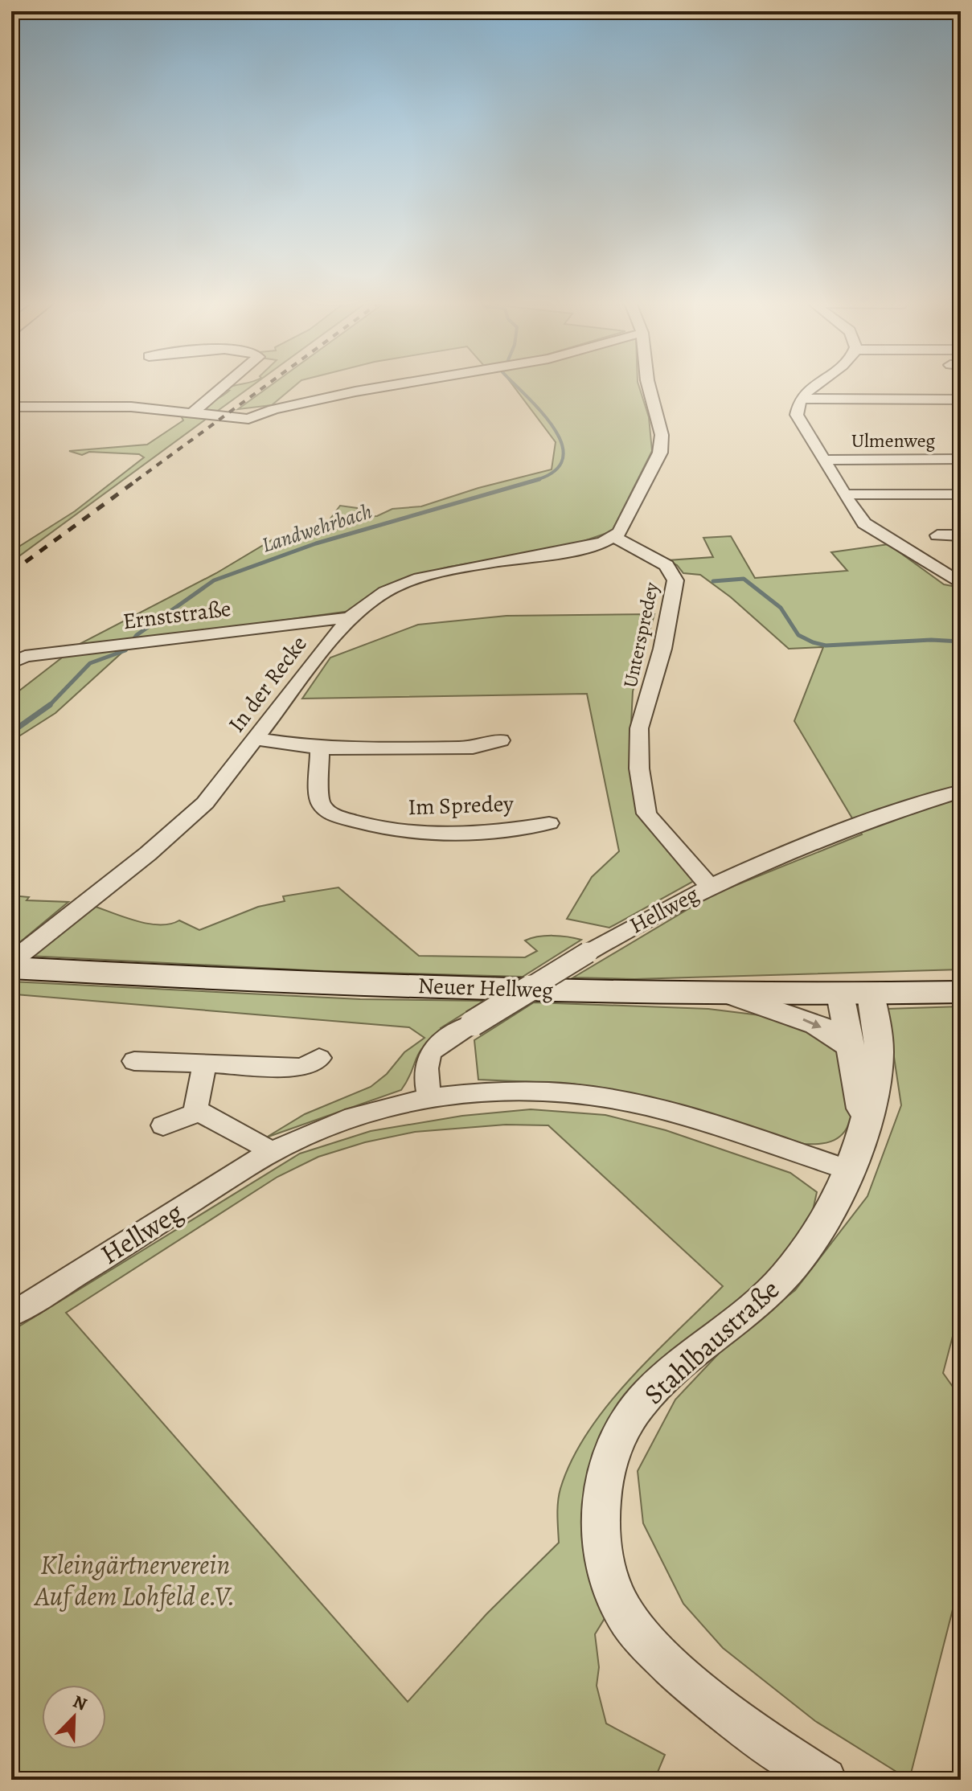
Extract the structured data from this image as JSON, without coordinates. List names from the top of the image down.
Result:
{
  "streets": {
    "main road": ["Neuer Hellweg"],
    "street": [
      "Ulmenweg",
      "Ernststraße",
      "Unterspredey",
      "In der Recke",
      "Im Spredey",
      "Hellweg",
      "Stahlbaustraße"
    ]
  },
  "crossings": [
    ["Ernststraße", "In der Recke"],
    ["Unterspredey", "In der Recke"],
    ["Unterspredey", "Hellweg"],
    ["In der Recke", "Neuer Hellweg"],
    ["Hellweg", "Stahlbaustraße"],
    ["Neuer Hellweg", "Stahlbaustraße"]
  ],
  "water": ["Landwehrbach"],
  "parks": ["Kleingärtnerverein Auf dem Lohfeld e.V."],
  "north": "top right"
}
